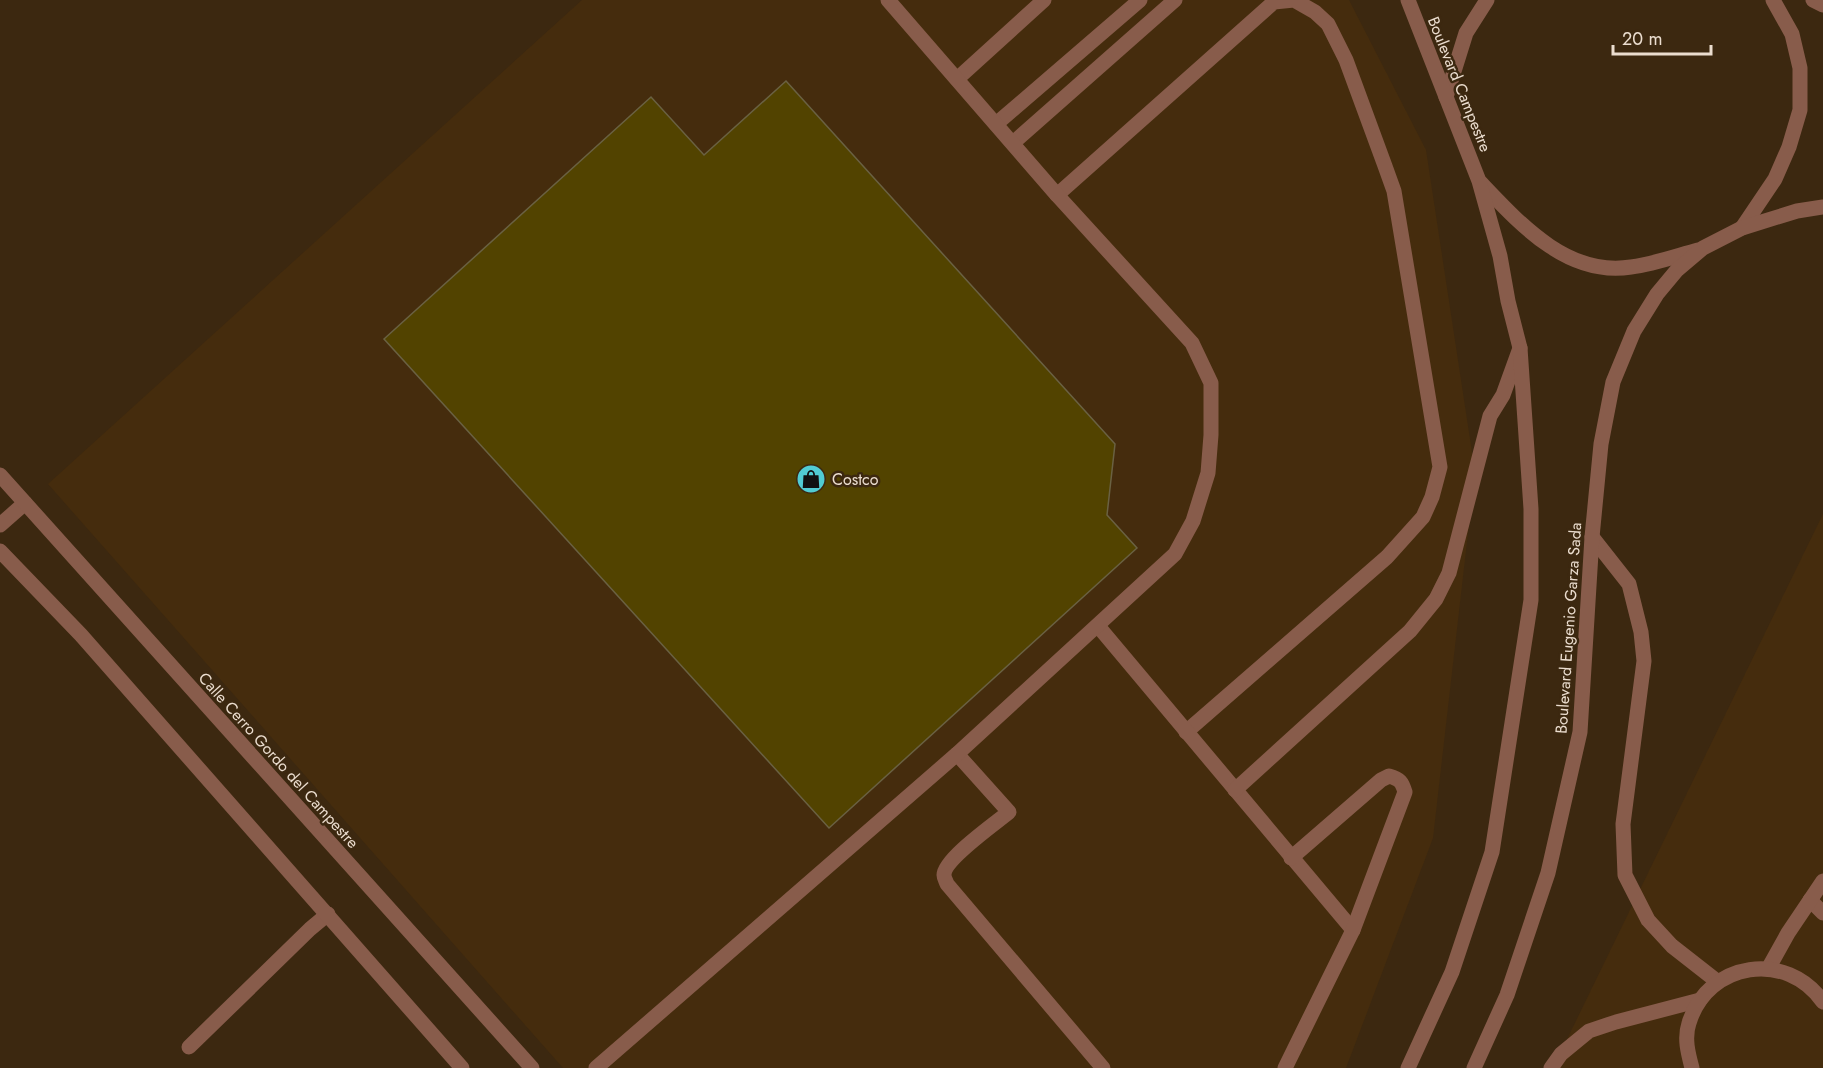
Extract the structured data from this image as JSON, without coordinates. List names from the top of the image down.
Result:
{
  "streets": {
    "street": ["Boulevard Campestre", "Boulevard Eugenio Garza Sada", "Calle Cerro Gordo del Campestre"]
  },
  "places": {
    "shop": ["Costco"]
  },
  "scale_bar": "20 m"
}
